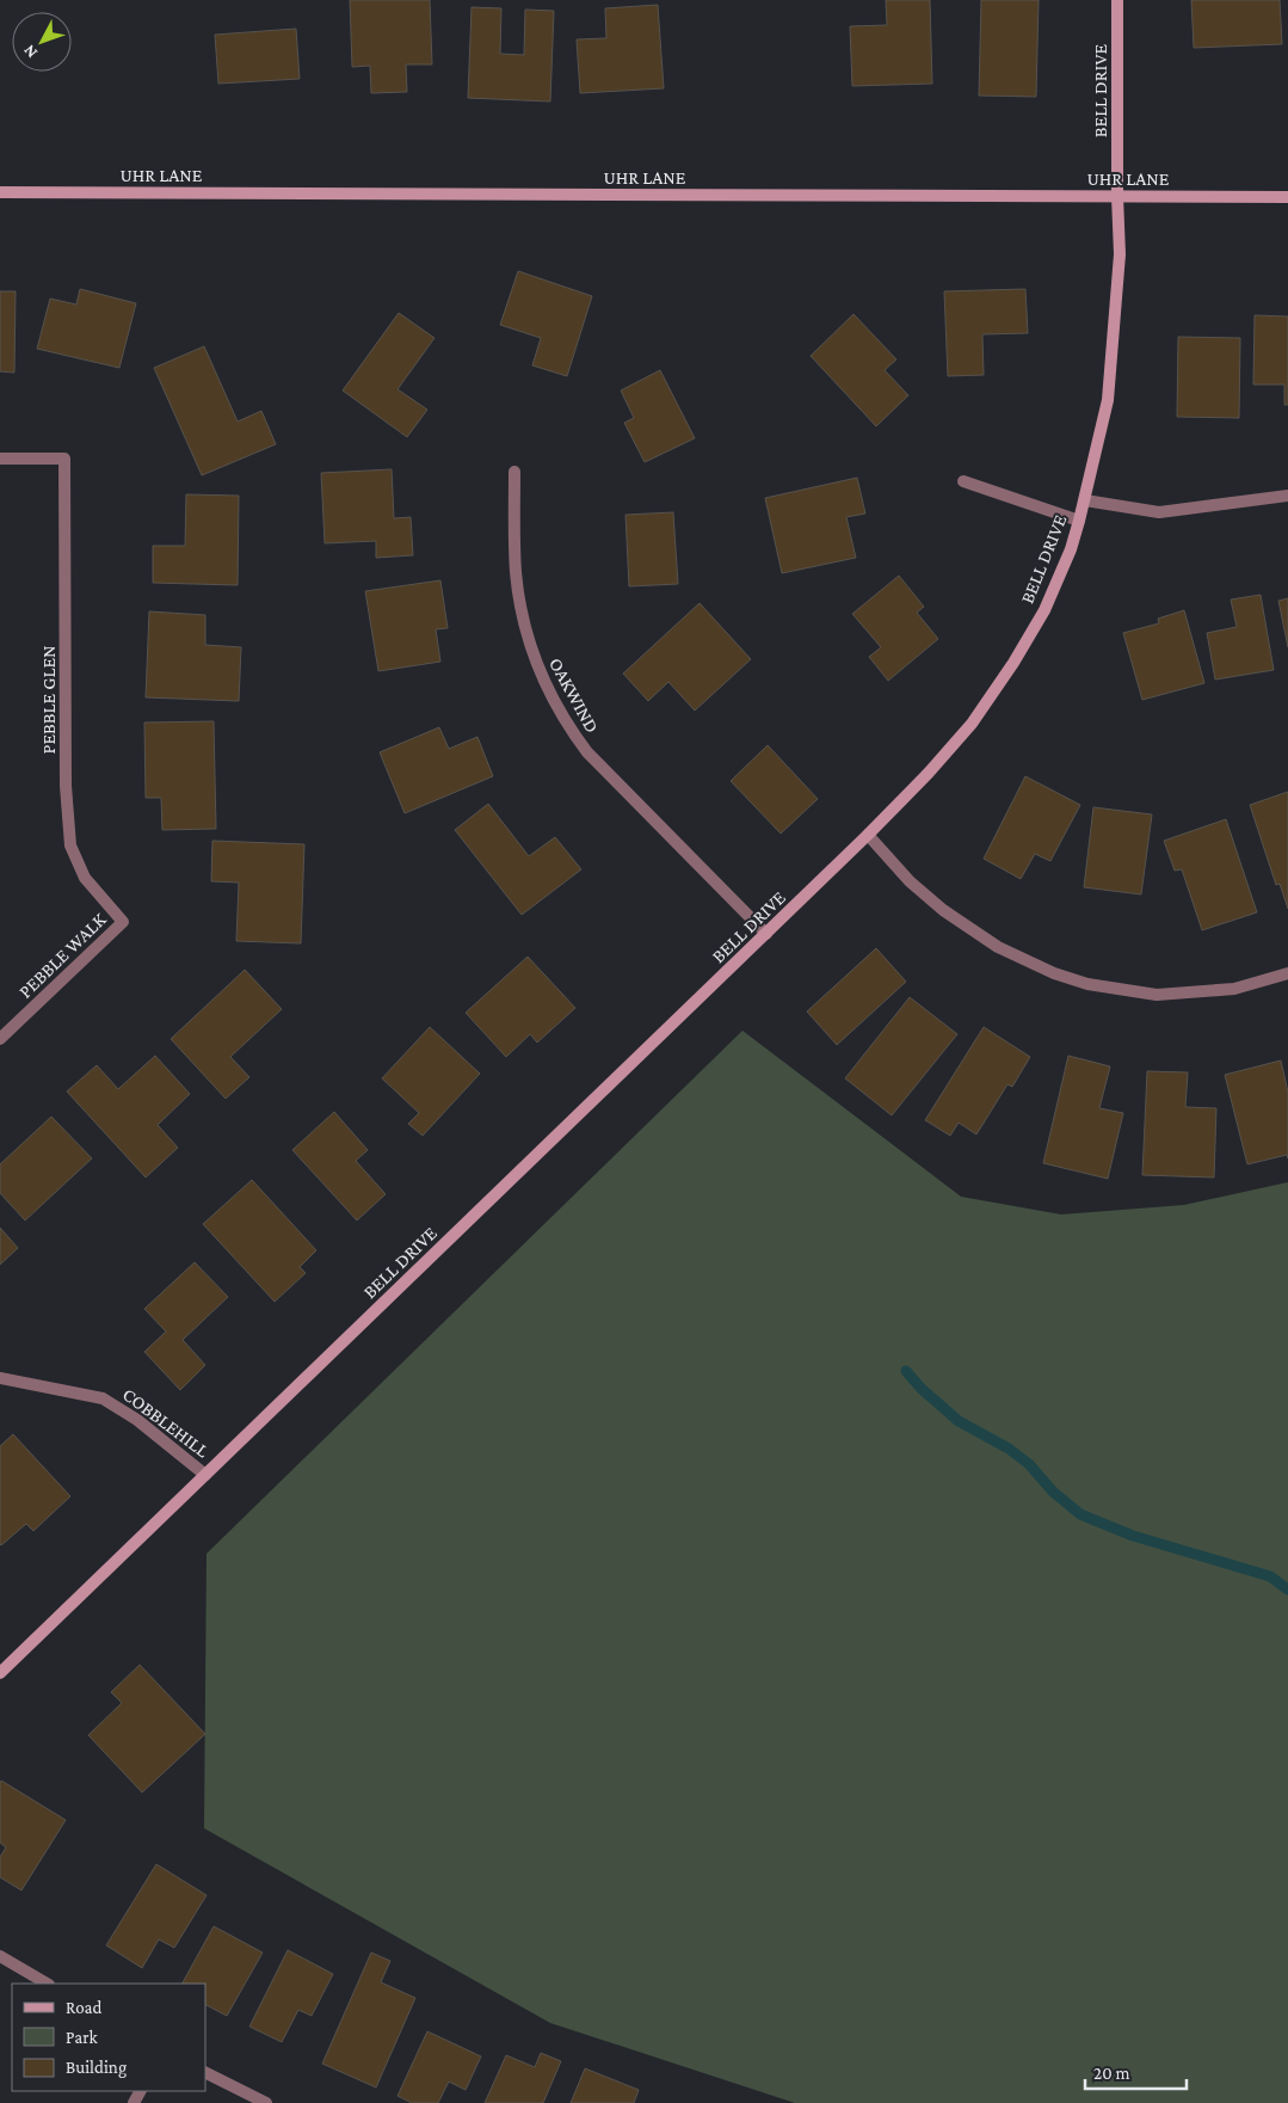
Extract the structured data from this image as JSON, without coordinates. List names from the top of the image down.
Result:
{
  "streets": {
    "street": [
      "BELL DRIVE",
      "UHR LANE",
      "OAKWIND",
      "PEBBLE GLEN",
      "PEBBLE WALK",
      "COBBLEHILL"
    ]
  },
  "crossings": [
    ["BELL DRIVE", "UHR LANE"],
    ["BELL DRIVE", "OAKWIND"],
    ["BELL DRIVE", "COBBLEHILL"],
    ["PEBBLE GLEN", "PEBBLE WALK"]
  ],
  "legend": ["Road", "Park", "Building"],
  "scale_bar": "20 m",
  "north": "bottom left"
}
